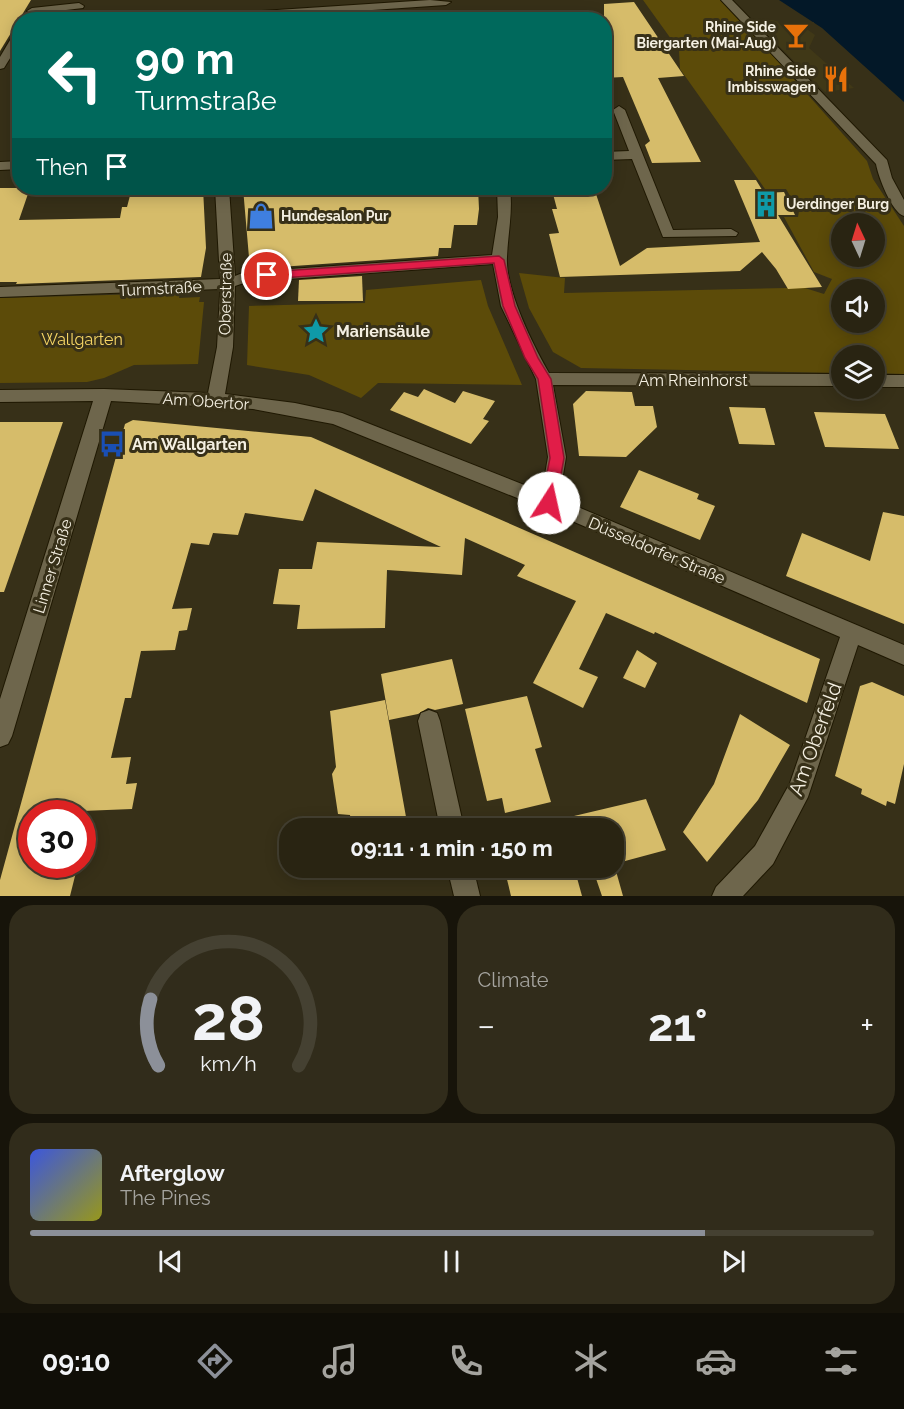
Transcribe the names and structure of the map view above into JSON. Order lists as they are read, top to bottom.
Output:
{
  "streets": {
    "street": [
      "Turmstraße",
      "Oberstraße",
      "Am Rheinhorst",
      "Am Obertor",
      "Düsseldorfer Straße",
      "Linner Straße",
      "Am Oberfeld"
    ]
  },
  "crossings": [
    ["Turmstraße", "Oberstraße"],
    ["Oberstraße", "Am Obertor"],
    ["Am Obertor", "Düsseldorfer Straße"],
    ["Am Obertor", "Linner Straße"],
    ["Düsseldorfer Straße", "Am Oberfeld"]
  ],
  "parks": ["Wallgarten"],
  "places": {
    "bar": ["Rhine Side Biergarten (Mai-Aug)"],
    "restaurant": ["Rhine Side Imbisswagen"],
    "building": ["Uerdinger Burg"],
    "shop": ["Hundesalon Pur"],
    "place": ["Mariensäule"],
    "bus stop": ["Am Wallgarten"]
  },
  "north": "top",
  "page": {
    "turn": ["90 m", "Turmstraße"],
    "then": "Then",
    "limit": "30",
    "trip": "09:11 · 1 min · 150 m",
    "tile": "Climate",
    "heat": ["−", "21°", "+"],
    "song": ["Afterglow", "The Pines"],
    "tabs": "09:10",
    "gauge": ["28", "km/h"]
  }
}
